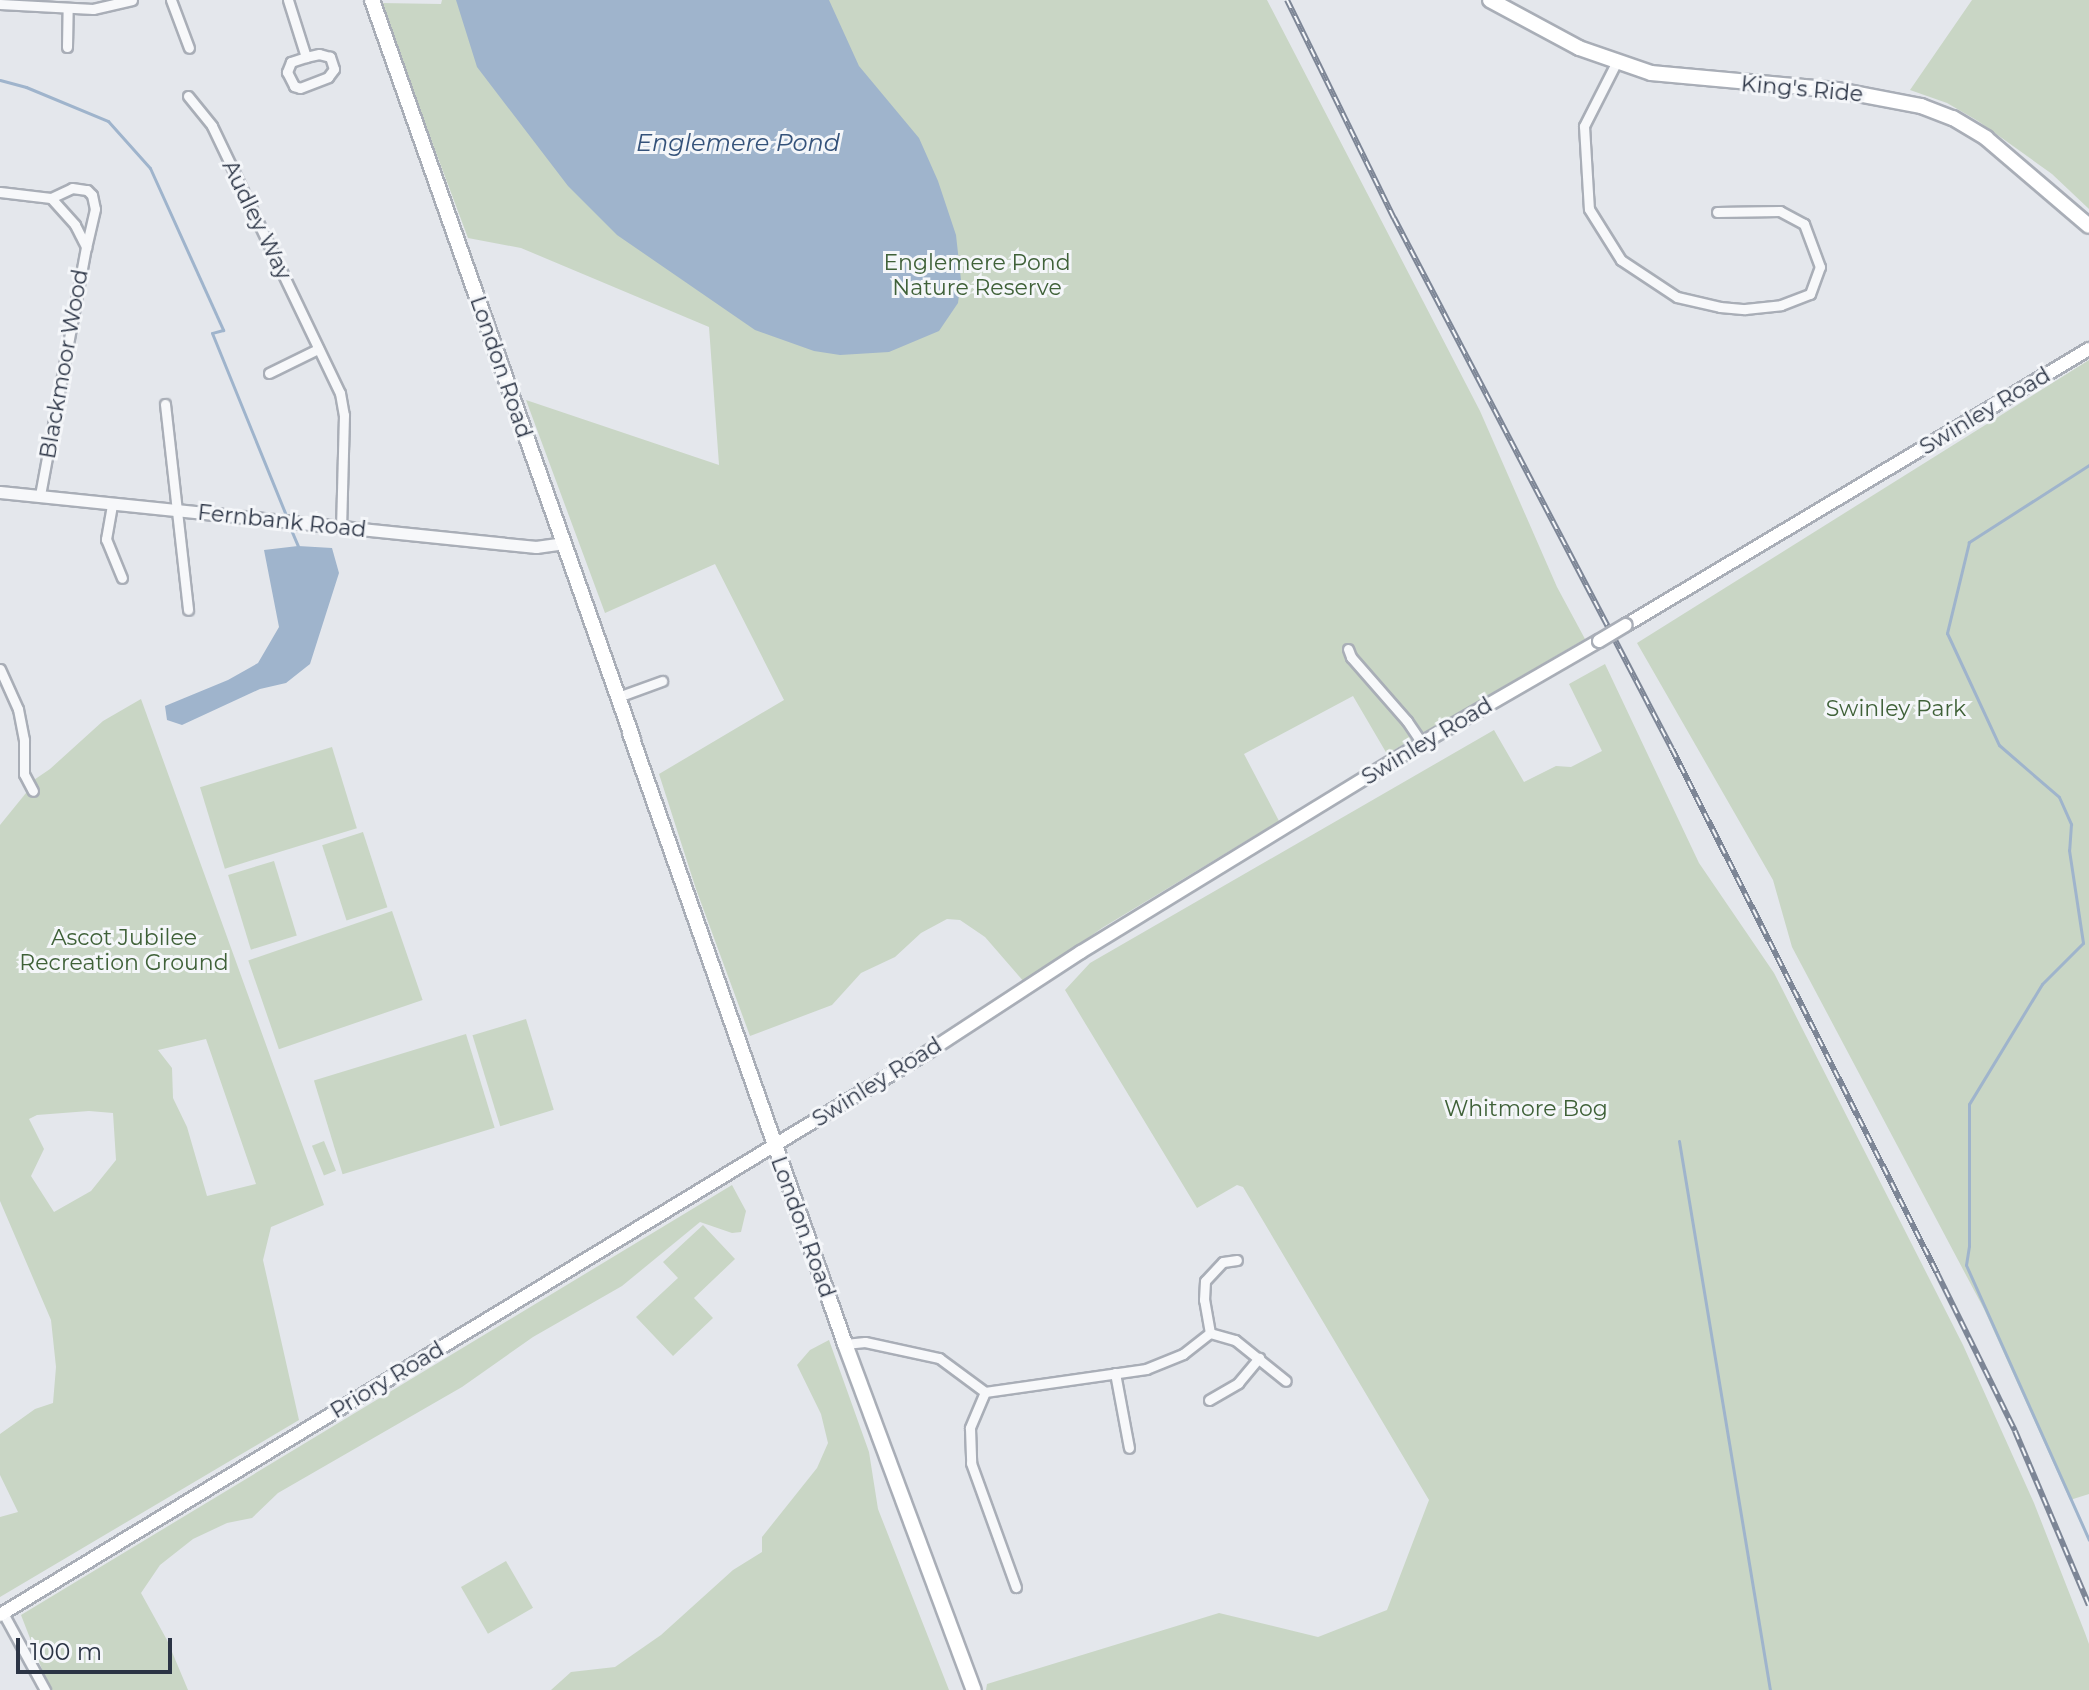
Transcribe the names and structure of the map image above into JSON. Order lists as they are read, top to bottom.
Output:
{
  "streets": {
    "main road": [
      "King's Ride",
      "London Road",
      "Swinley Road",
      "Priory Road"
    ],
    "street": ["Audley Way", "Blackmoor Wood", "Fernbank Road"]
  },
  "crossings": [
    ["Audley Way", "Fernbank Road"],
    ["Blackmoor Wood", "Fernbank Road"],
    ["London Road", "Swinley Road"],
    ["London Road", "Fernbank Road"],
    ["London Road", "Priory Road"],
    ["Swinley Road", "Priory Road"]
  ],
  "water": ["Englemere Pond"],
  "parks": [
    "Englemere Pond Nature Reserve",
    "Swinley Park",
    "Ascot Jubilee Recreation Ground",
    "Whitmore Bog"
  ],
  "scale_bar": "100 m"
}
